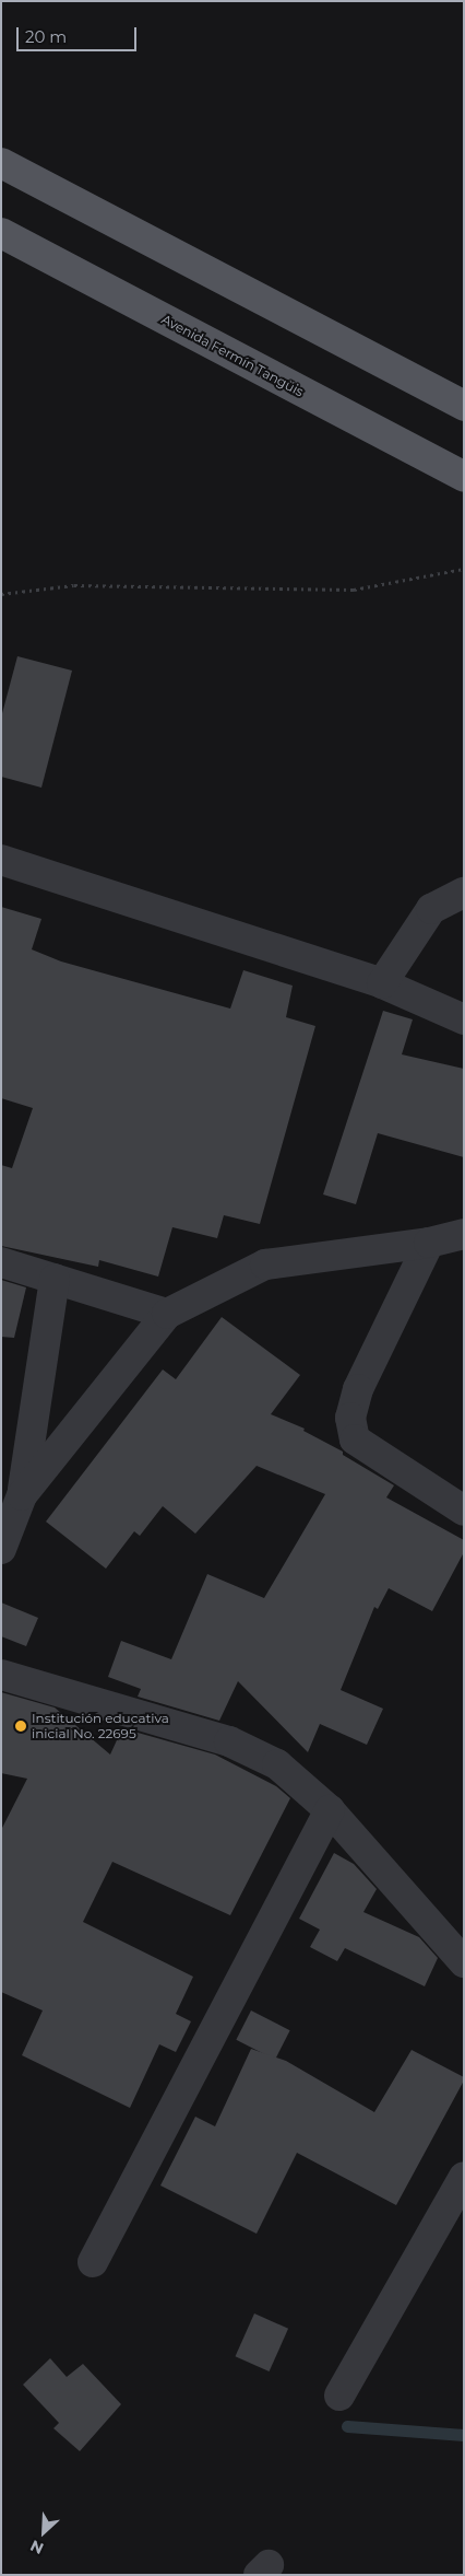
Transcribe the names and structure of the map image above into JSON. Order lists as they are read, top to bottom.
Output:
{
  "streets": {
    "main road": ["Avenida Fermín Tangüis"]
  },
  "places": ["Institución educativa inicial No. 22695"],
  "scale_bar": "20 m",
  "north": "bottom left"
}
